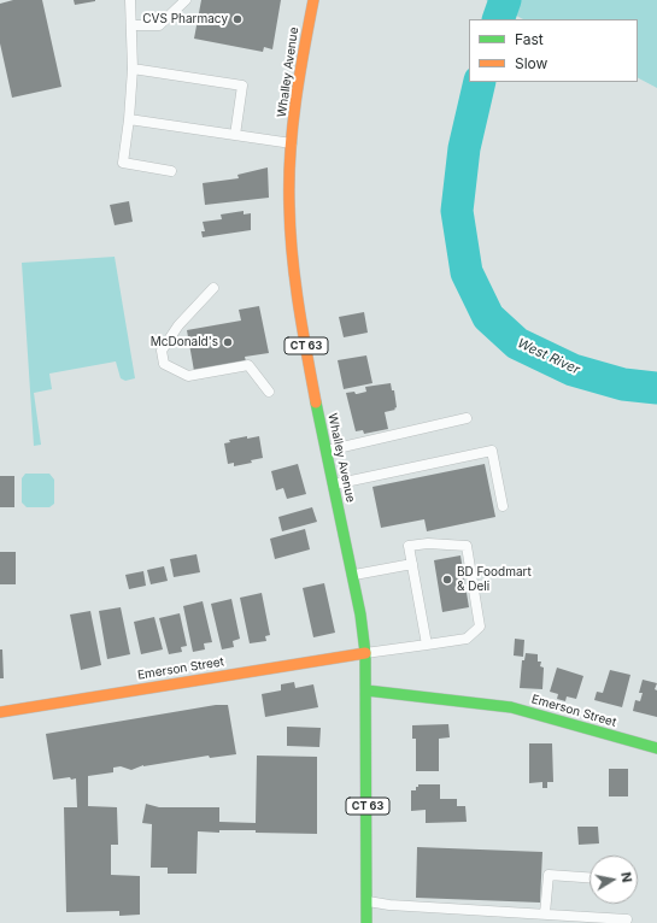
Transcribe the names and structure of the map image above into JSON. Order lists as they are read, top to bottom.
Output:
{
  "streets": {
    "main road": ["Whalley Avenue", "CT 63", "Emerson Street"]
  },
  "crossings": [
    ["Whalley Avenue", "Emerson Street"]
  ],
  "water": ["West River"],
  "places": ["CVS Pharmacy", "McDonald's", "BD Foodmart & Deli"],
  "legend": ["Fast", "Slow"],
  "north": "right"
}
